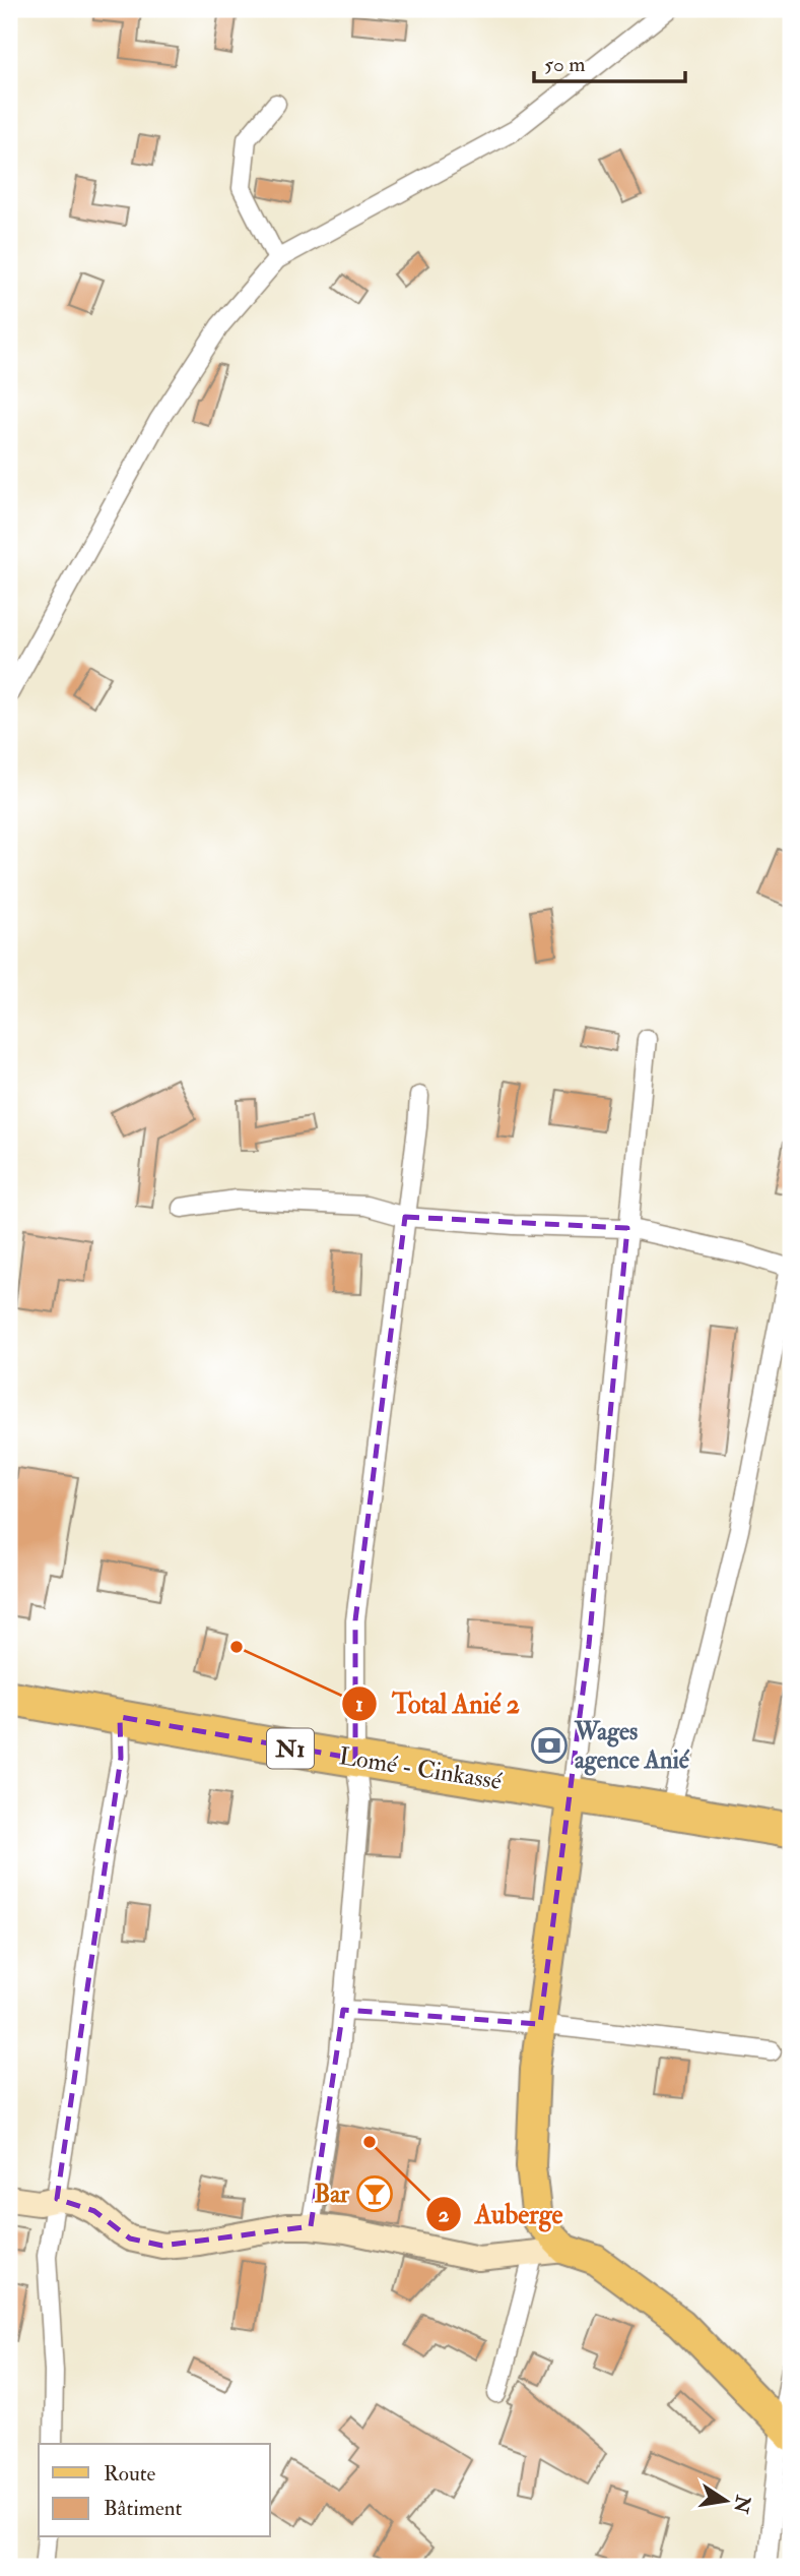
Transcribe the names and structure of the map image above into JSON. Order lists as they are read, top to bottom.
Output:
{
  "streets": {
    "highway": ["N1", "Lomé - Cinkassé"]
  },
  "places": {
    "other": ["Total Anié 2", "Auberge"],
    "bank": ["Wages agence Anié"],
    "bar": ["Bar"]
  },
  "legend": ["Route", "Bâtiment"],
  "scale_bar": "50 m",
  "north": "right"
}
